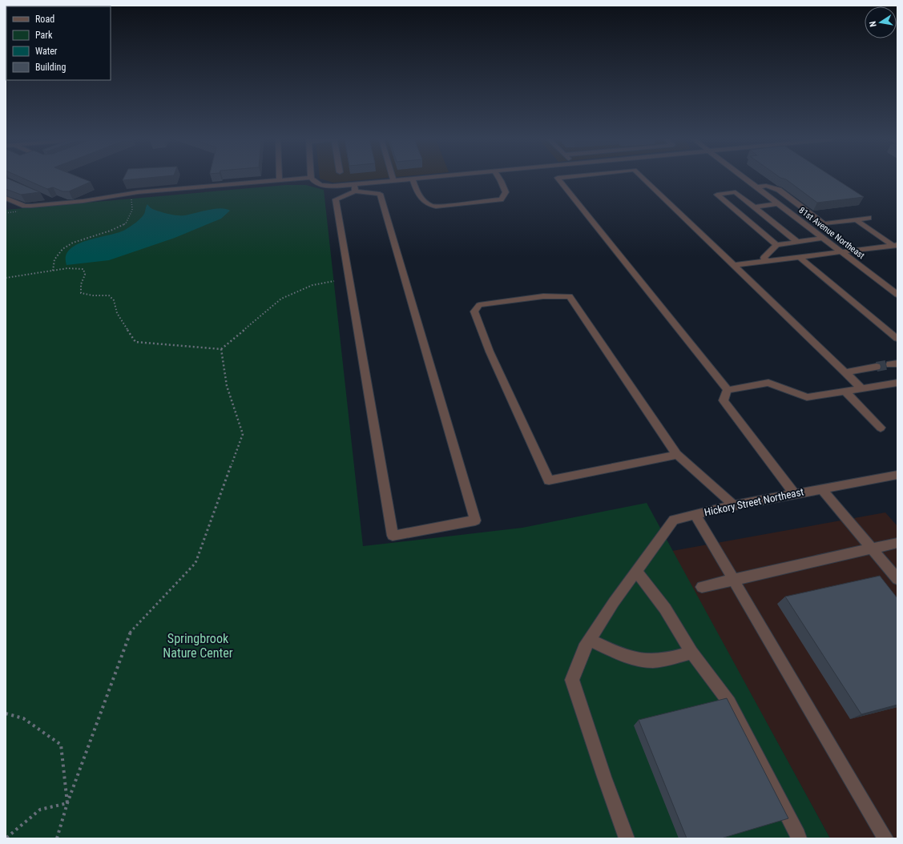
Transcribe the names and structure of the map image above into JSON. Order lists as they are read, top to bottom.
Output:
{
  "streets": {
    "street": ["81st Avenue Northeast", "Hickory Street Northeast"]
  },
  "parks": ["Springbrook Nature Center"],
  "legend": [
    "Road",
    "Park",
    "Water",
    "Building"
  ],
  "north": "left"
}
